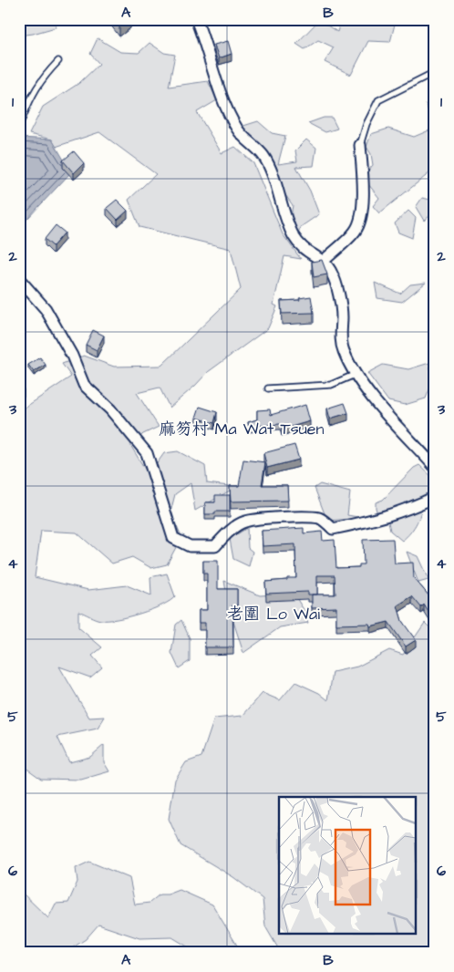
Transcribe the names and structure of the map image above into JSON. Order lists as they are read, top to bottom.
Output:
{
  "districts": ["麻笏村 Ma Wat Tsuen", "老圍 Lo Wai"],
  "grid": {
    "columns": ["A", "B"],
    "rows": [
      "1",
      "2",
      "3",
      "4",
      "5",
      "6"
    ]
  }
}
